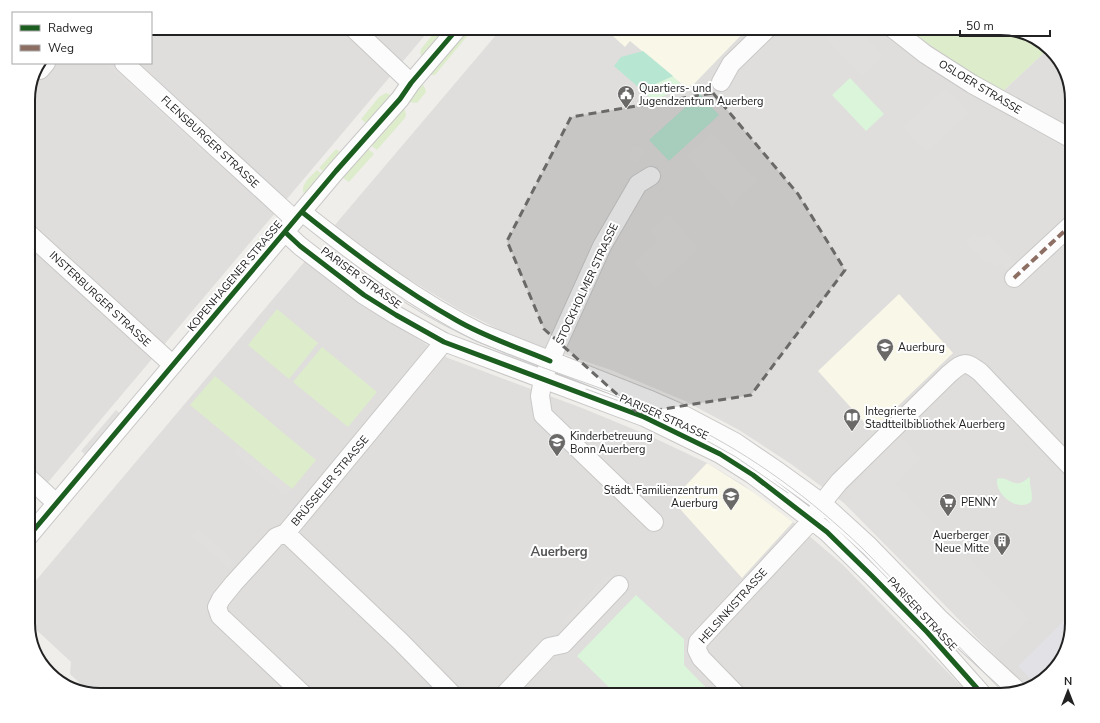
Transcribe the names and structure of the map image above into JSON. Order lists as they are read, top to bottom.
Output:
{
  "streets": {
    "street": [
      "OSLOER STRASSE",
      "FLENSBURGER STRASSE",
      "KOPENHAGENER STRASSE",
      "PARISER STRASSE",
      "STOCKHOLMER STRASSE",
      "INSTERBURGER STRASSE",
      "BRÜSSELER STRASSE",
      "HELSINKISTRASSE"
    ]
  },
  "crossings": [
    ["FLENSBURGER STRASSE", "KOPENHAGENER STRASSE"],
    ["FLENSBURGER STRASSE", "PARISER STRASSE"],
    ["KOPENHAGENER STRASSE", "PARISER STRASSE"],
    ["KOPENHAGENER STRASSE", "INSTERBURGER STRASSE"],
    ["PARISER STRASSE", "STOCKHOLMER STRASSE"],
    ["PARISER STRASSE", "BRÜSSELER STRASSE"],
    ["PARISER STRASSE", "HELSINKISTRASSE"]
  ],
  "districts": ["Auerberg"],
  "places": {
    "public building": ["Quartiers- und Jugendzentrum Auerberg"],
    "school or university": ["Auerburg", "Kinderbetreuung Bonn Auerberg", "Städt. Familienzentrum Auerburg"],
    "library": ["Integrierte Stadtteilbibliothek Auerberg"],
    "supermarket": ["PENNY"],
    "building": ["Auerberger Neue Mitte"]
  },
  "legend": ["Radweg", "Weg"],
  "scale_bar": "50 m",
  "north": "top"
}
